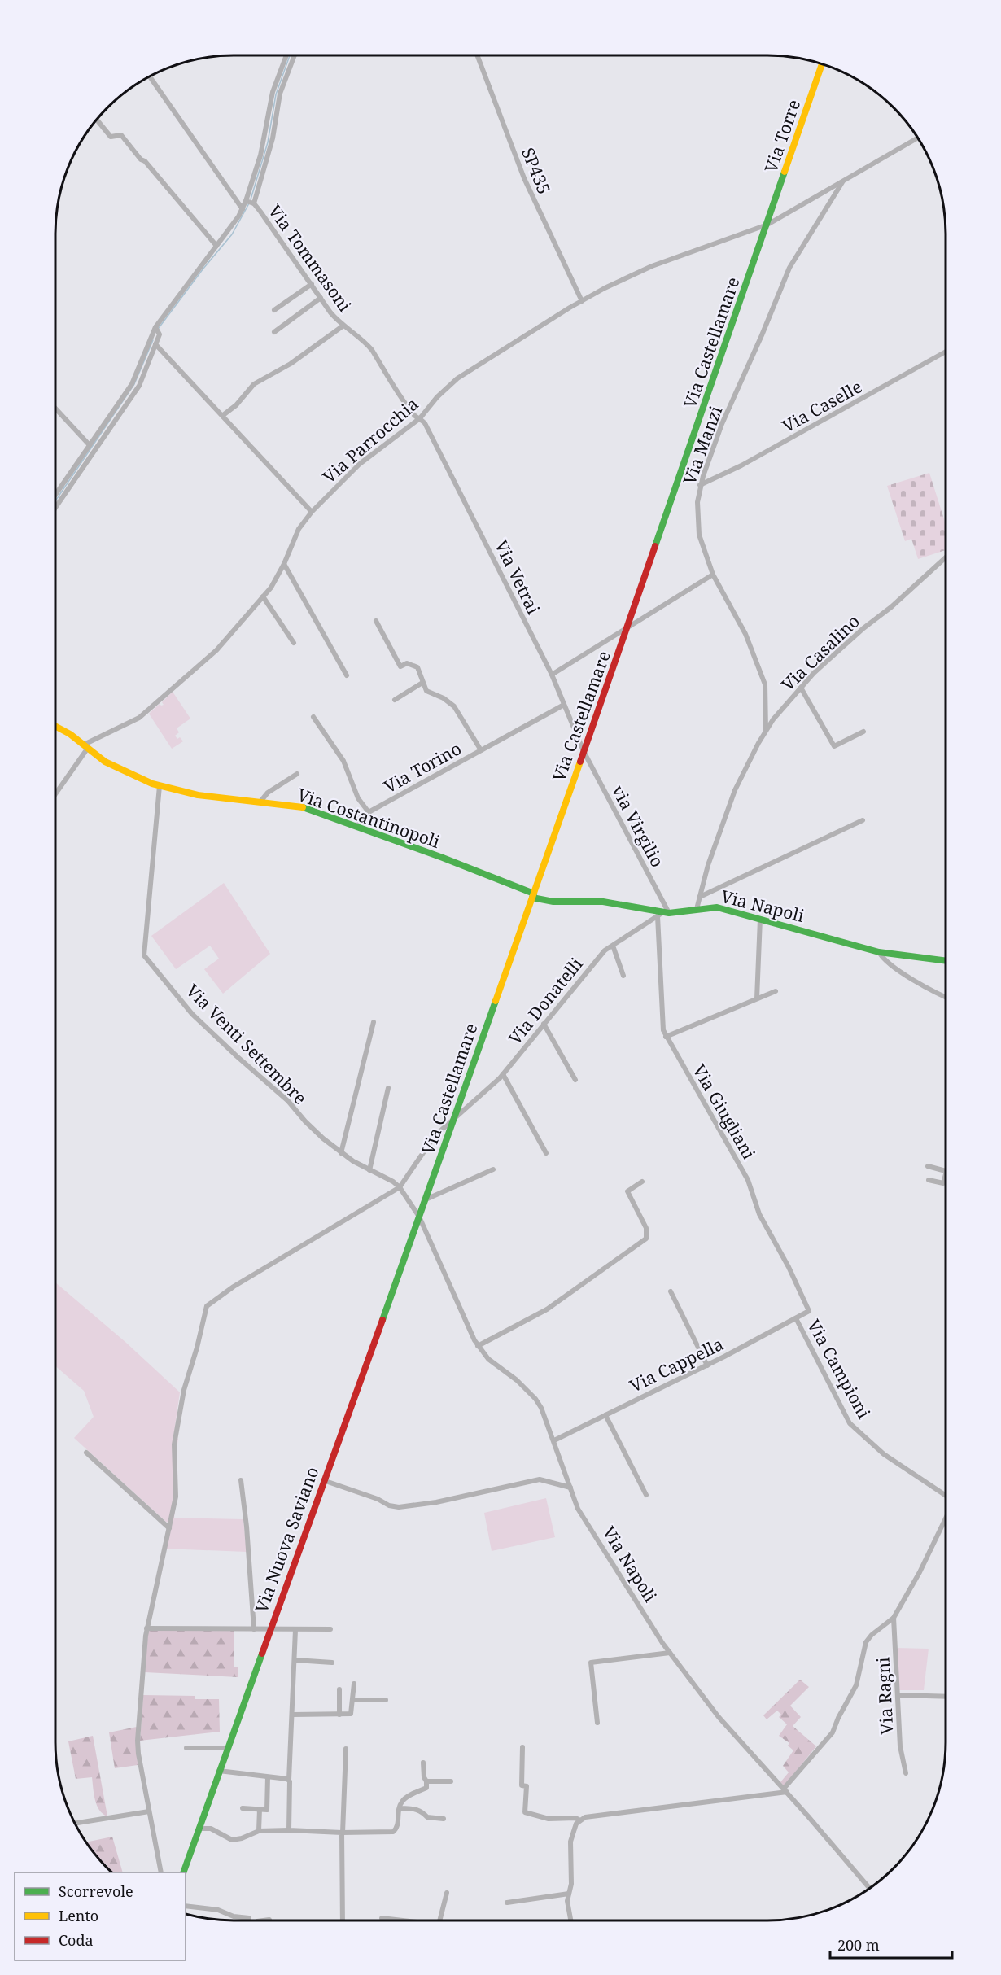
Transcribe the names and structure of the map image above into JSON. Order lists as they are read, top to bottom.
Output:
{
  "streets": {
    "main road": [
      "Via Torre",
      "Via Castellamare",
      "Via Costantinopoli",
      "Via Napoli",
      "Via Nuova Saviano"
    ],
    "street": [
      "SP435",
      "Via Tommasoni",
      "Via Caselle",
      "Via Parrocchia",
      "Via Manzi",
      "Via Vetrai",
      "Via Casalino",
      "Via Torino",
      "via Virgilio",
      "Via Donatelli",
      "Via Venti Settembre",
      "Via Giugliani",
      "Via Cappella",
      "Via Campioni",
      "Via Ragni"
    ]
  },
  "crossings": [
    ["Via Torre", "Via Castellamare"],
    ["Via Torre", "Via Parrocchia"],
    ["SP435", "Via Parrocchia"],
    ["Via Tommasoni", "Via Parrocchia"],
    ["Via Tommasoni", "Via Vetrai"],
    ["Via Castellamare", "Via Parrocchia"],
    ["Via Castellamare", "Via Vetrai"],
    ["Via Castellamare", "Via Costantinopoli"],
    ["Via Castellamare", "via Virgilio"],
    ["Via Castellamare", "Via Napoli"],
    ["Via Castellamare", "Via Donatelli"],
    ["Via Castellamare", "Via Venti Settembre"],
    ["Via Castellamare", "Via Nuova Saviano"],
    ["Via Caselle", "Via Manzi"],
    ["Via Parrocchia", "Via Manzi"],
    ["Via Parrocchia", "Via Vetrai"],
    ["Via Parrocchia", "Via Costantinopoli"],
    ["Via Manzi", "Via Casalino"],
    ["Via Vetrai", "Via Torino"],
    ["Via Vetrai", "via Virgilio"],
    ["Via Casalino", "Via Napoli"],
    ["Via Torino", "Via Costantinopoli"],
    ["Via Costantinopoli", "Via Napoli"],
    ["Via Costantinopoli", "Via Venti Settembre"],
    ["via Virgilio", "Via Napoli"],
    ["via Virgilio", "Via Donatelli"],
    ["via Virgilio", "Via Giugliani"],
    ["Via Napoli", "Via Donatelli"],
    ["Via Napoli", "Via Venti Settembre"],
    ["Via Napoli", "Via Giugliani"],
    ["Via Napoli", "Via Cappella"],
    ["Via Napoli", "Via Nuova Saviano"],
    ["Via Napoli", "Via Ragni"],
    ["Via Donatelli", "Via Venti Settembre"],
    ["Via Donatelli", "Via Giugliani"],
    ["Via Venti Settembre", "Via Nuova Saviano"],
    ["Via Giugliani", "Via Cappella"],
    ["Via Cappella", "Via Campioni"]
  ],
  "legend": ["Scorrevole", "Lento", "Coda"],
  "scale_bar": "200 m"
}
